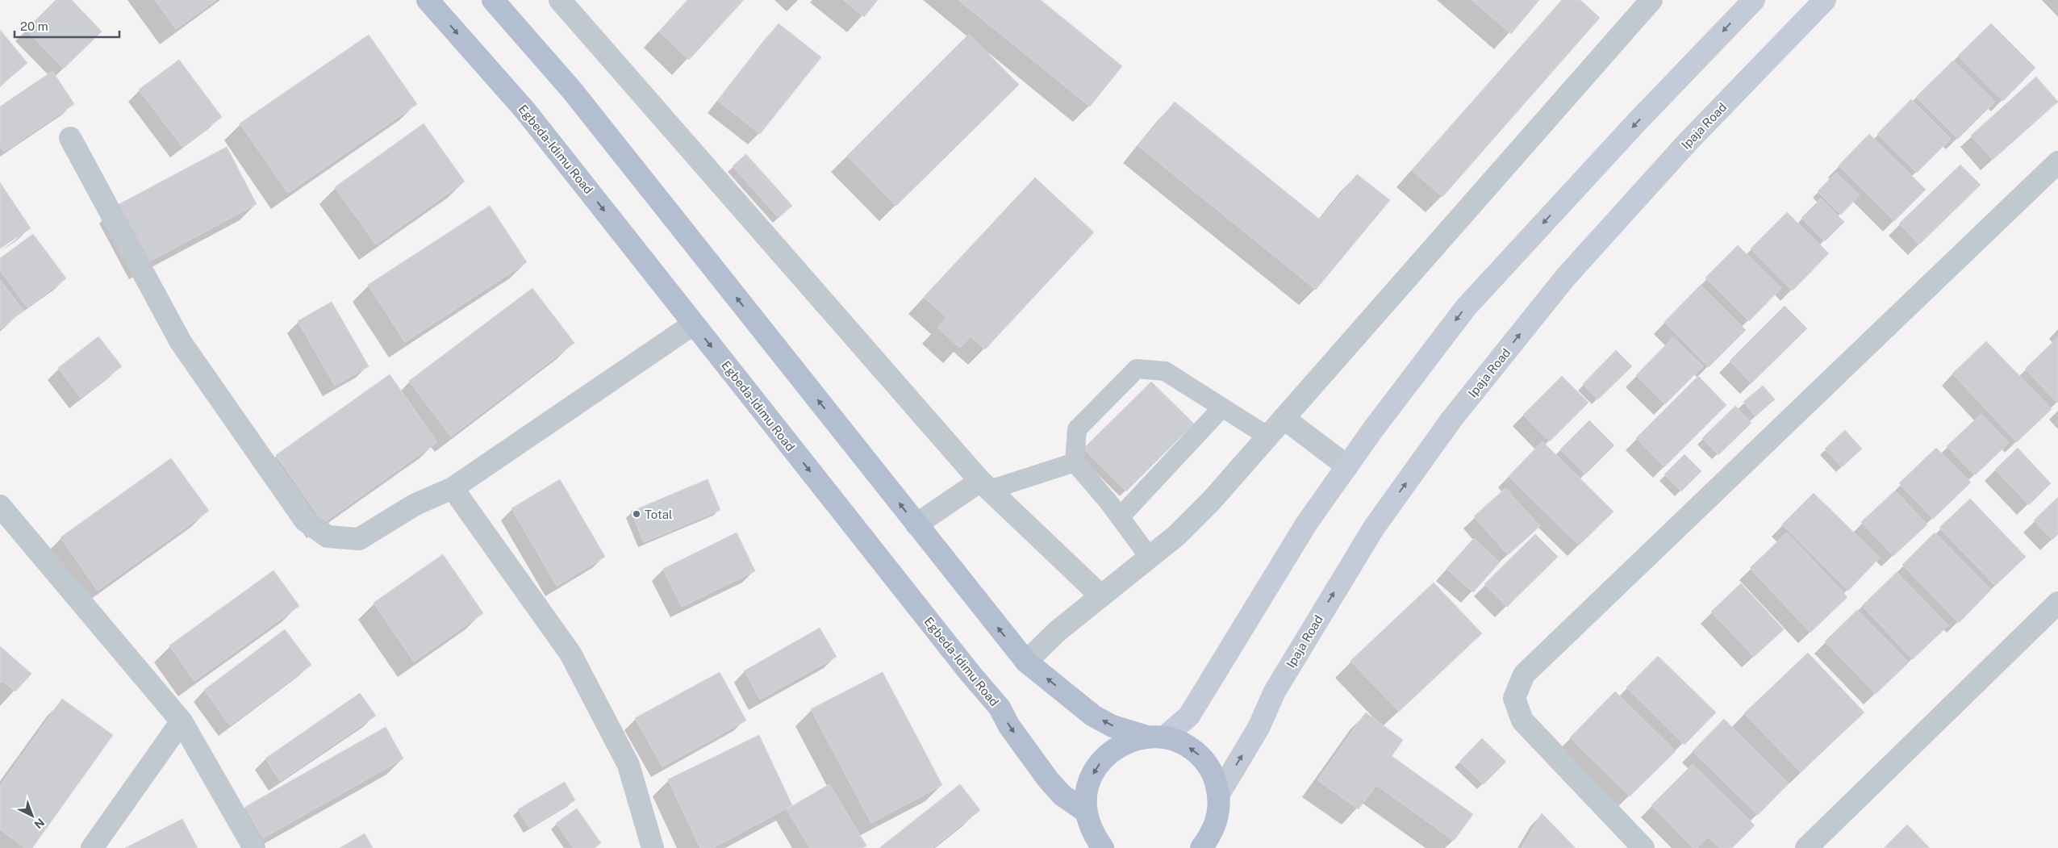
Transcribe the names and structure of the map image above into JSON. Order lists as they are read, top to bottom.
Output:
{
  "streets": {
    "main road": ["Ipaja Road", "Egbeda-Idimu Road"]
  },
  "places": ["Total"],
  "scale_bar": "20 m",
  "north": "bottom right"
}
